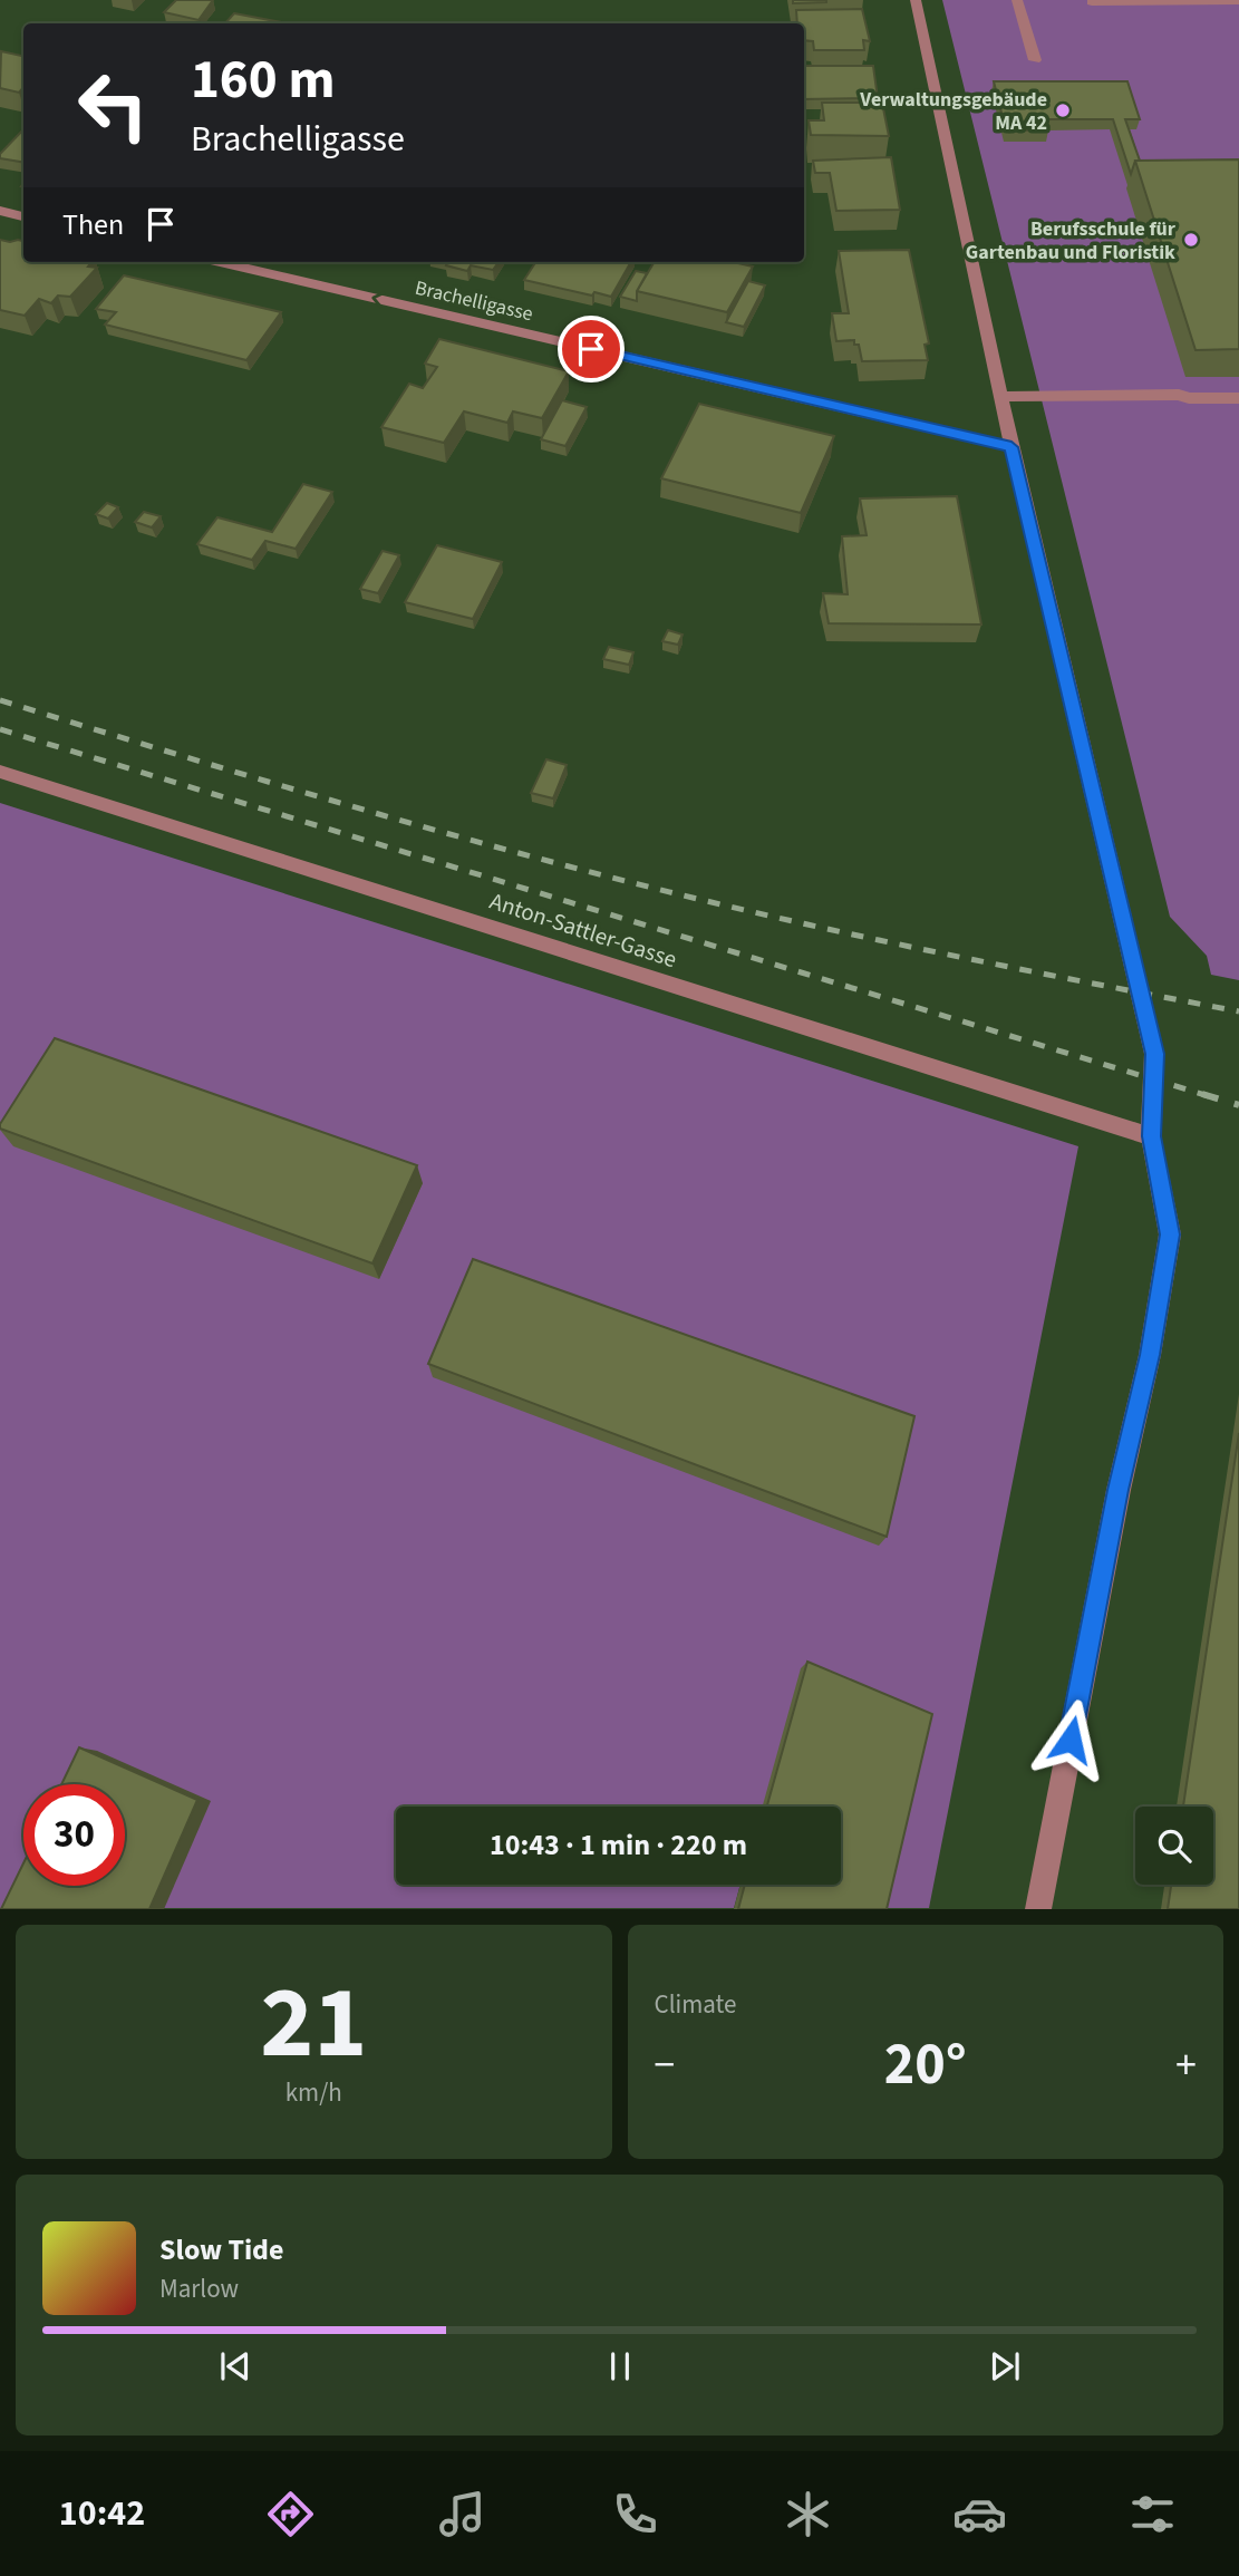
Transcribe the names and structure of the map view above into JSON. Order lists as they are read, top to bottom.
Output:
{
  "streets": {
    "street": ["Brachelligasse", "Anton-Sattler-Gasse"]
  },
  "one_way": ["Brachelligasse"],
  "places": ["Verwaltungsgebäude MA 42", "Berufsschule für Gartenbau und Floristik"],
  "page": {
    "turn": ["160 m", "Brachelligasse"],
    "then": "Then",
    "limit": "30",
    "trip": "10:43 · 1 min · 220 m",
    "tile": [
      ["21", "km/h"],
      "Climate"
    ],
    "heat": ["−", "20°", "+"],
    "song": ["Slow Tide", "Marlow"],
    "tabs": "10:42"
  }
}
